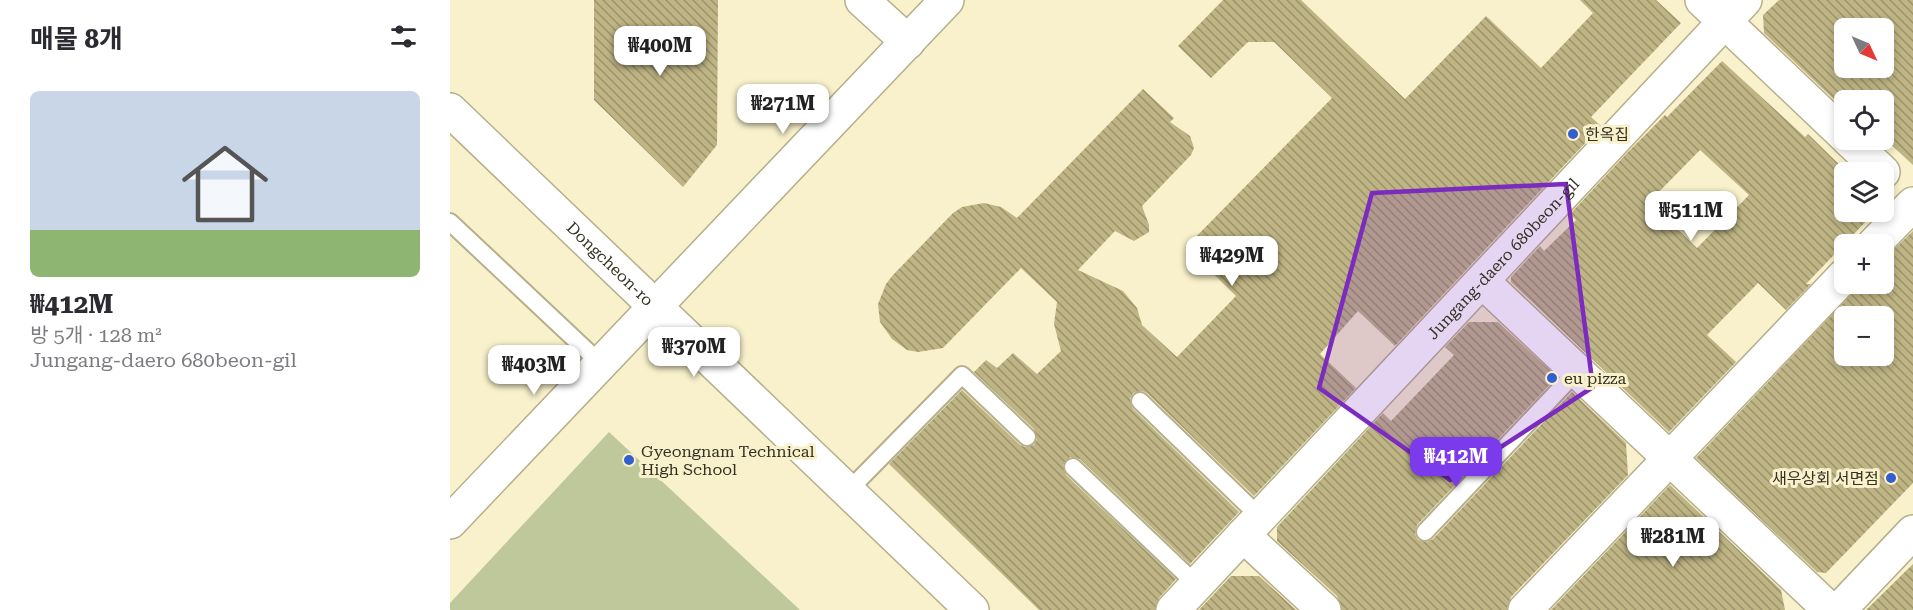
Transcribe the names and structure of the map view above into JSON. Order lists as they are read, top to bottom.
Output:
{
  "streets": {
    "street": ["Jungang-daero 680beon-gil", "Dongcheon-ro"]
  },
  "places": [
    "한옥집",
    "eu pizza",
    "Gyeongnam Technical High School",
    "새우상회 서면점"
  ],
  "north": "bottom right",
  "page": {
    "heading": "매물 8개",
    "map_buttons": ["+", "−"],
    "price": [
      "₩400M",
      "₩271M",
      "₩511M",
      "₩429M",
      "₩370M",
      "₩403M",
      "₩412M",
      "₩281M"
    ],
    "list": [
      {
        "name": "₩412M",
        "note": "방 5개 · 128 m² · Jungang-daero 680beon-gil"
      }
    ]
  }
}
